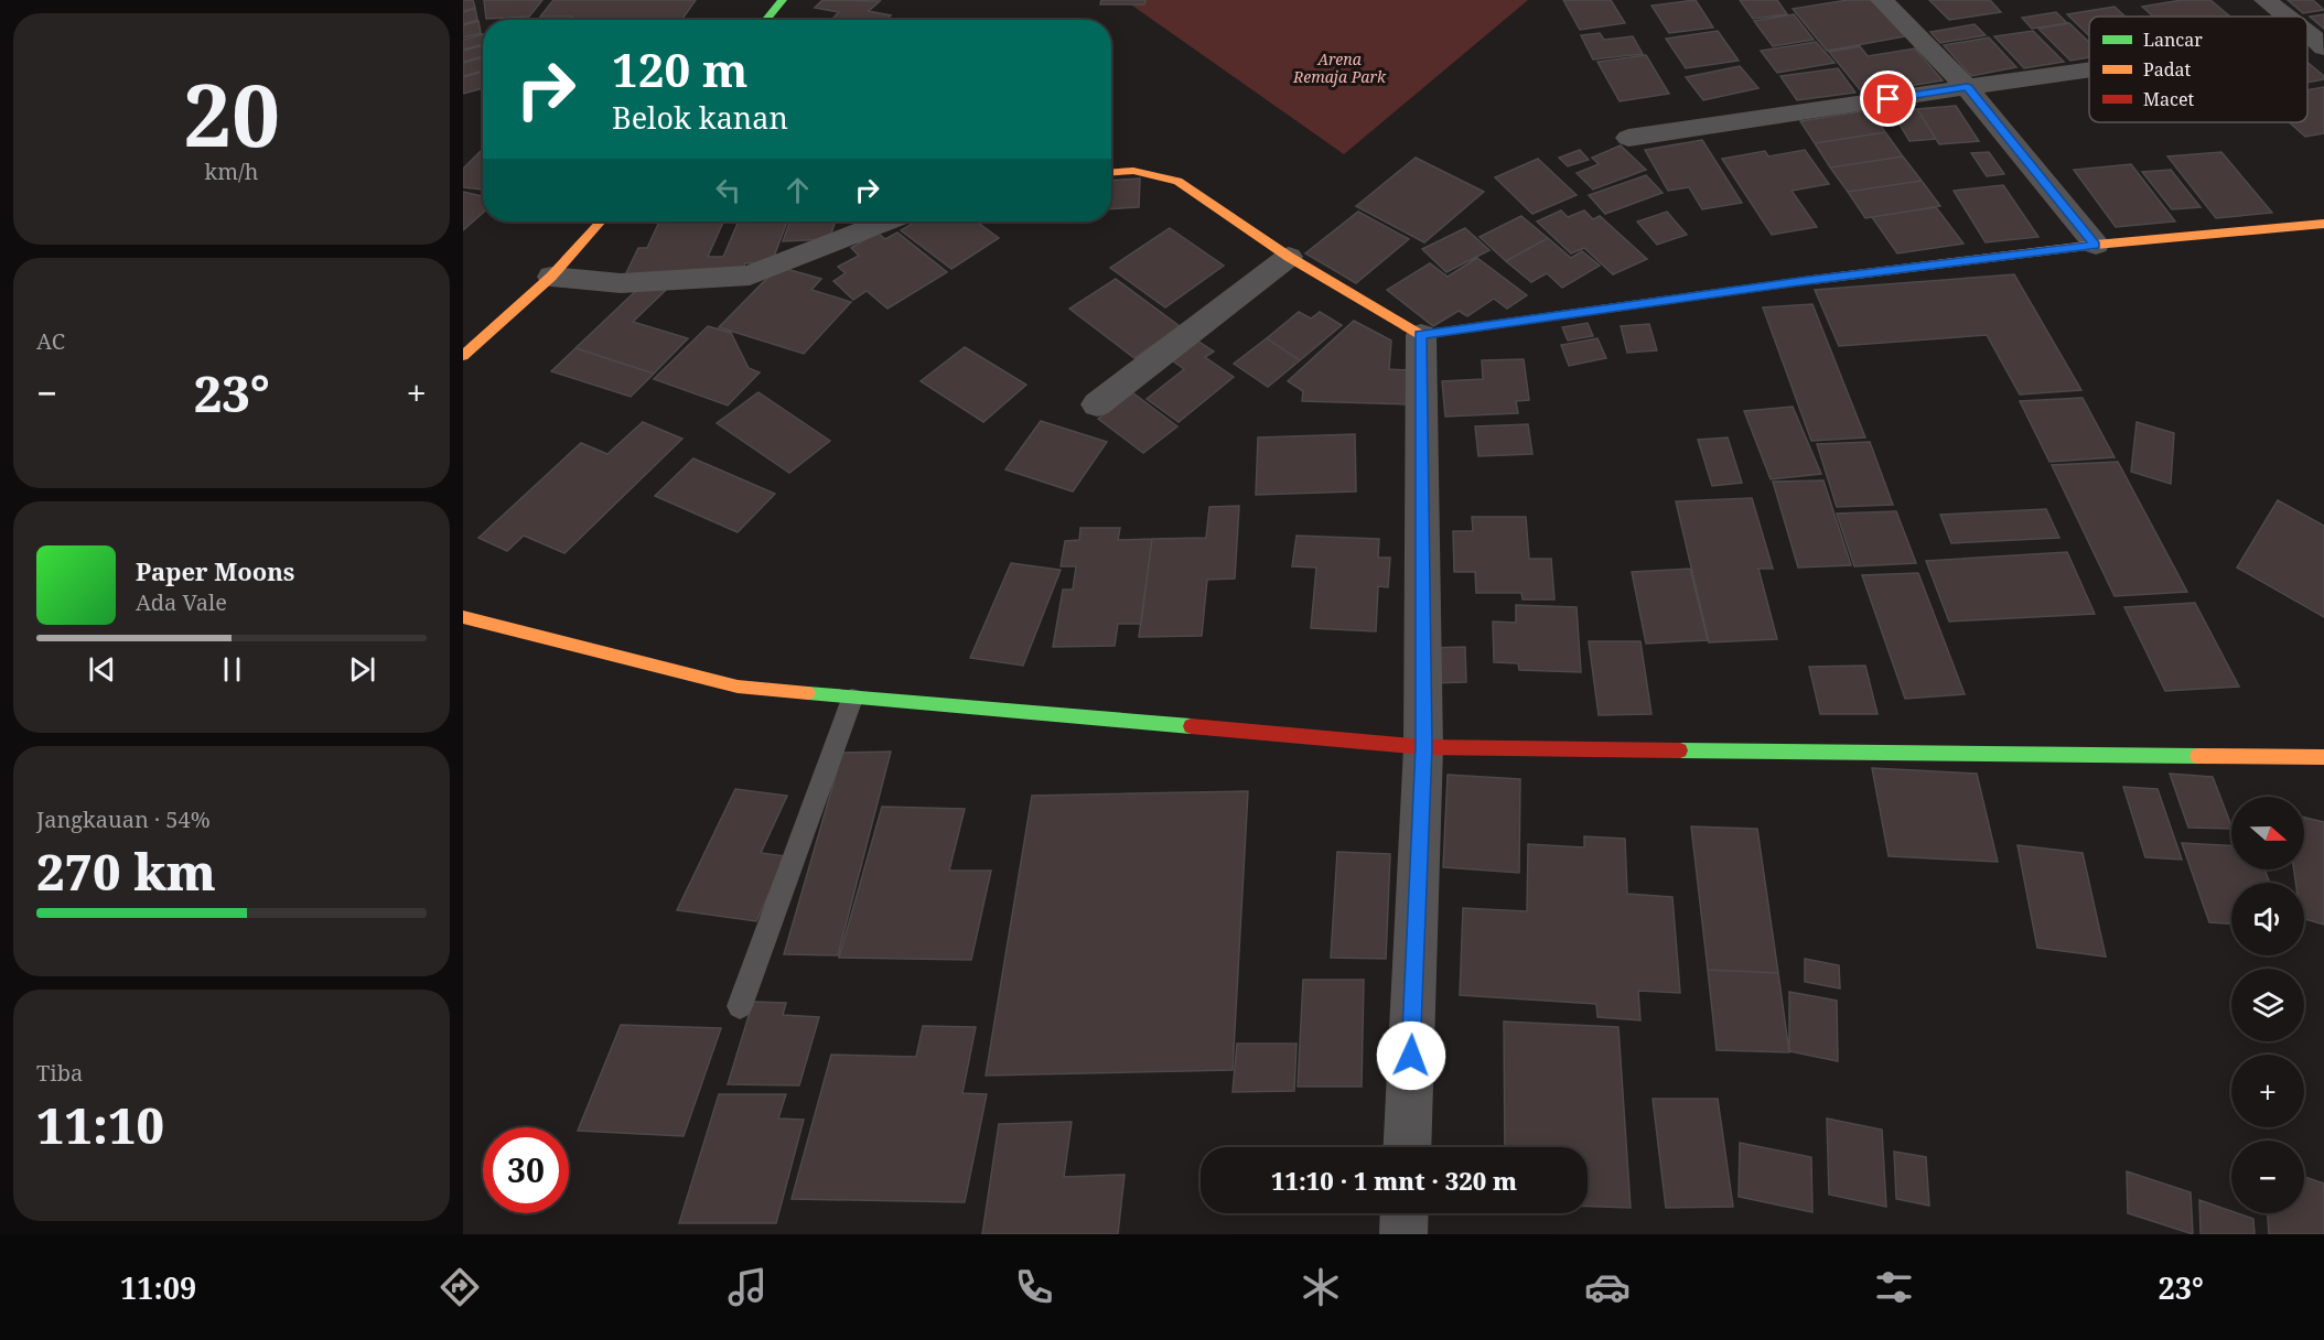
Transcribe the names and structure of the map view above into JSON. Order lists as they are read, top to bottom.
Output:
{
  "parks": ["Arena Remaja Park"],
  "legend": ["Lancar", "Padat", "Macet"],
  "north": "right",
  "page": {
    "tile": [
      ["20", "km/h"],
      "AC",
      ["Jangkauan · 54%", "270 km"],
      ["Tiba", "11:10"]
    ],
    "turn": ["120 m", "Belok kanan"],
    "heat": ["−", "23°", "+"],
    "song": ["Paper Moons", "Ada Vale"],
    "map_buttons": ["+", "−"],
    "limit": "30",
    "trip": "11:10 · 1 mnt · 320 m",
    "tabs": ["11:09", "23°"]
  }
}
